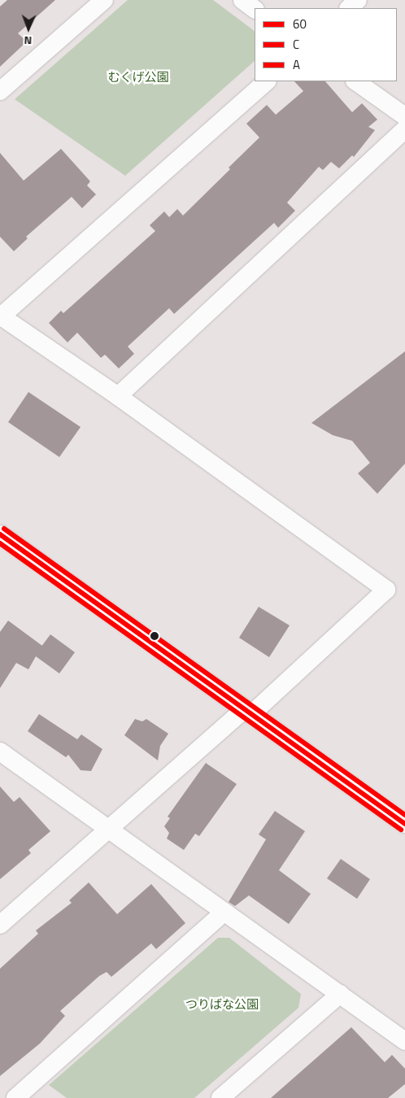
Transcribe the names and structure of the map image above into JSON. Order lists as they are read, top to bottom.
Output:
{
  "parks": ["むくげ公園", "つりばな公園"],
  "lines": ["transit line A", "transit line 60", "transit line C"],
  "legend": ["60", "C", "A"],
  "north": "bottom"
}
